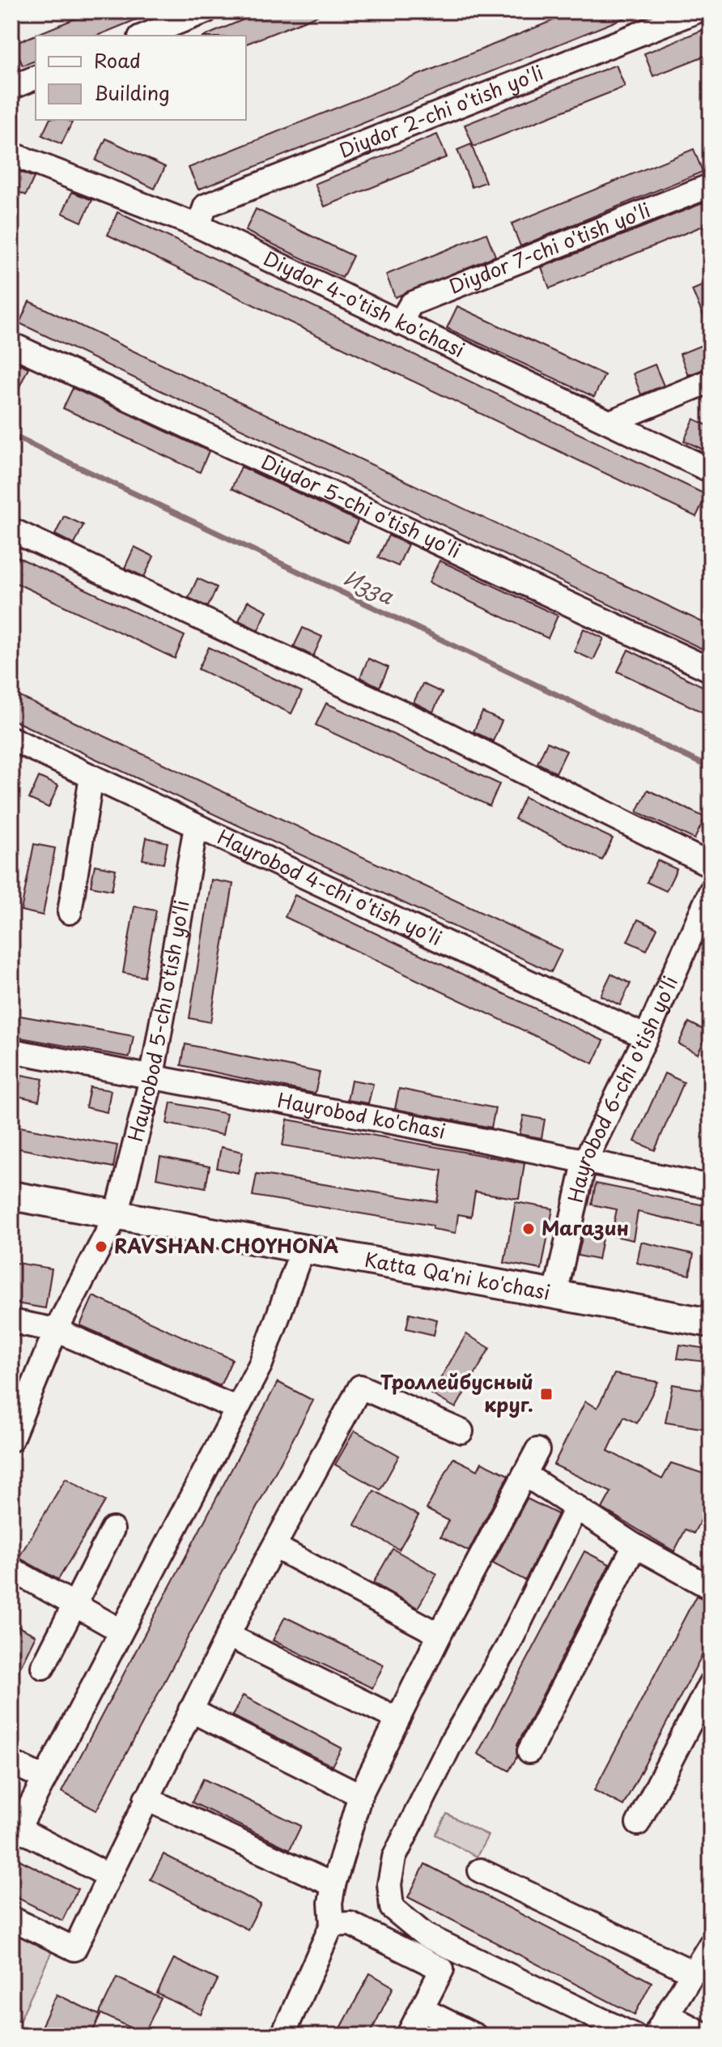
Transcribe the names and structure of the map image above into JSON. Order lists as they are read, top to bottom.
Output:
{
  "streets": {
    "main road": ["Katta Qa'ni ko'chasi"],
    "street": [
      "Diydor 2-chi o'tish yo'li",
      "Diydor 7-chi o'tish yo'li",
      "Diydor 4-o'tish ko'chasi",
      "Diydor 5-chi o'tish yo'li",
      "Hayrobod 4-chi o'tish yo'li",
      "Hayrobod 5-chi o'tish yo'li",
      "Hayrobod 6-chi o'tish yo'li",
      "Hayrobod ko'chasi"
    ]
  },
  "crossings": [
    ["Diydor 2-chi o'tish yo'li", "Diydor 4-o'tish ko'chasi"],
    ["Diydor 7-chi o'tish yo'li", "Diydor 4-o'tish ko'chasi"],
    ["Hayrobod 4-chi o'tish yo'li", "Hayrobod 5-chi o'tish yo'li"],
    ["Hayrobod 4-chi o'tish yo'li", "Hayrobod 6-chi o'tish yo'li"],
    ["Hayrobod 5-chi o'tish yo'li", "Hayrobod ko'chasi"],
    ["Hayrobod 5-chi o'tish yo'li", "Katta Qa'ni ko'chasi"],
    ["Hayrobod 6-chi o'tish yo'li", "Hayrobod ko'chasi"],
    ["Hayrobod 6-chi o'tish yo'li", "Katta Qa'ni ko'chasi"]
  ],
  "water": ["Изза"],
  "places": {
    "other": ["Магазин", "RAVSHAN CHOYHONA"],
    "transit": ["Троллейбусный круг."]
  },
  "legend": ["Road", "Building"]
}
